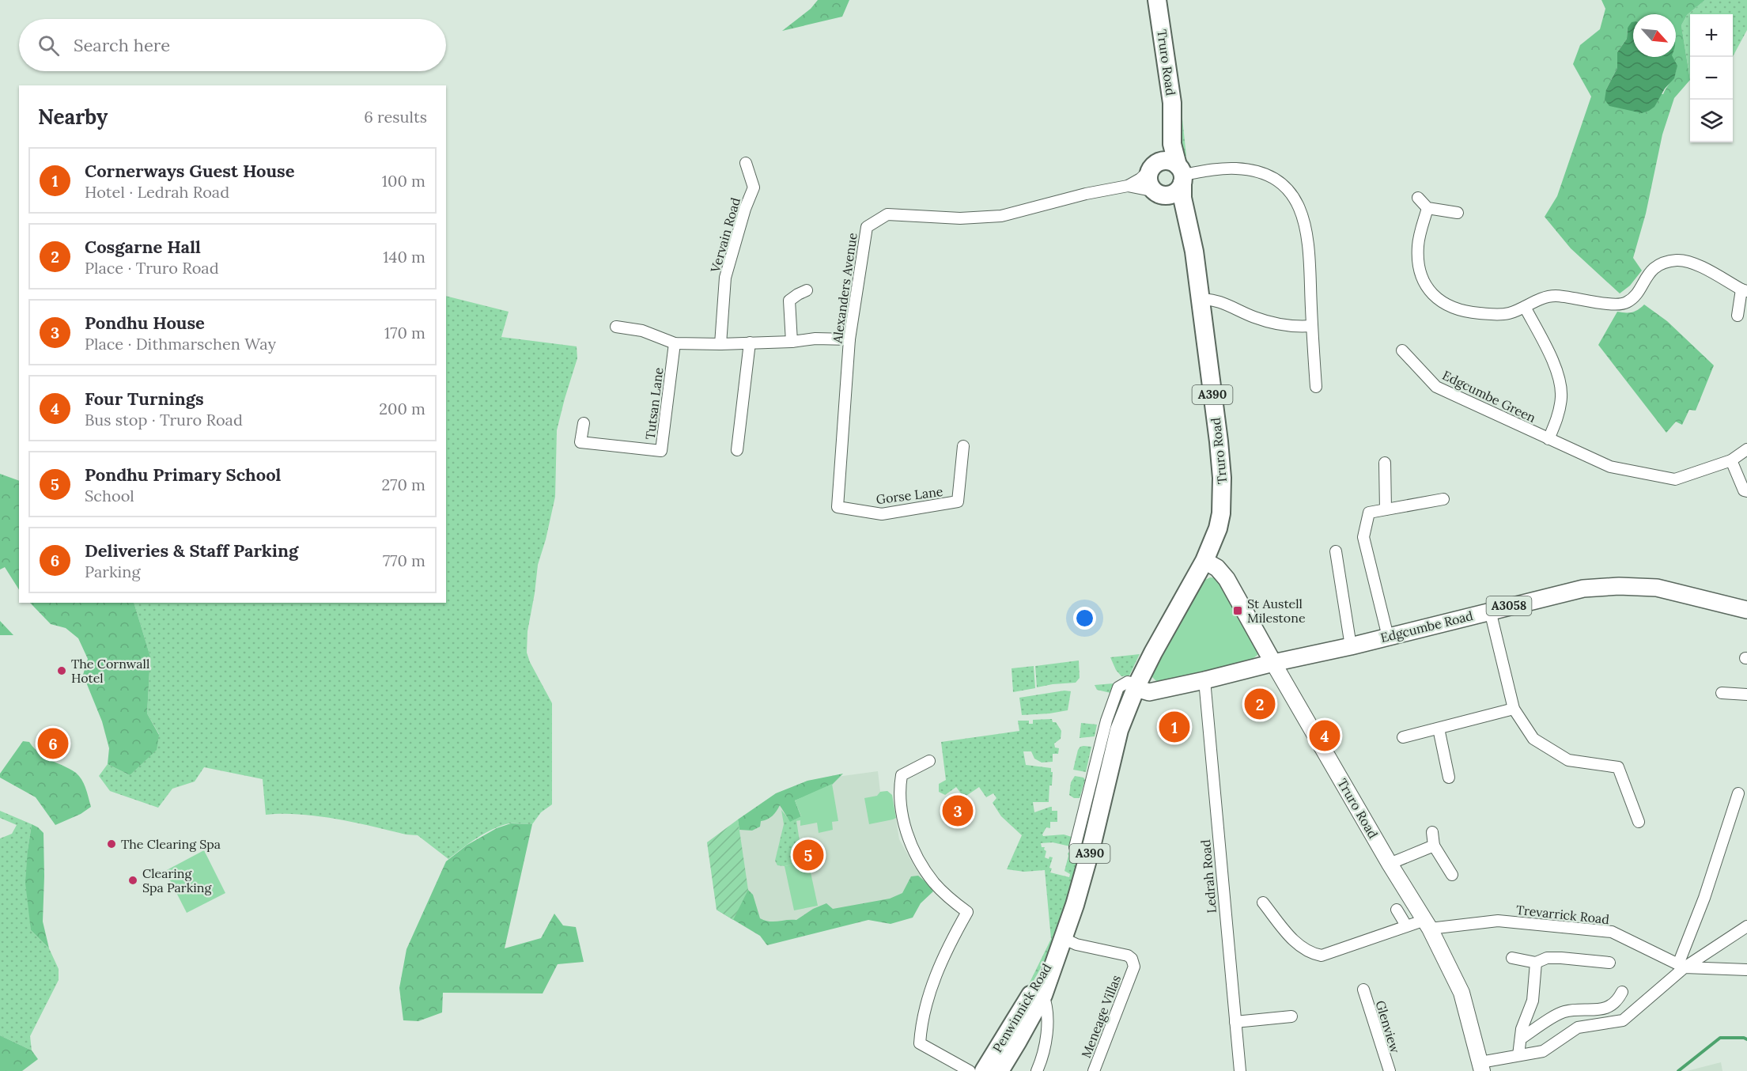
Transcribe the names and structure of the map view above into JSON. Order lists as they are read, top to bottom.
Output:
{
  "streets": {
    "highway": ["Truro Road", "A390", "Penwinnick Road"],
    "main road": ["A3058", "Edgcumbe Road"],
    "street": [
      "Vervain Road",
      "Alexanders Avenue",
      "Edgcumbe Green",
      "Tutsan Lane",
      "Gorse Lane",
      "Ledrah Road",
      "Trevarrick Road",
      "Meneage Villas",
      "Glenview"
    ]
  },
  "crossings": [
    ["Truro Road", "Alexanders Avenue"],
    ["Truro Road", "Edgcumbe Road"],
    ["Truro Road", "Trevarrick Road"],
    ["Truro Road", "Penwinnick Road"],
    ["Alexanders Avenue", "Gorse Lane"],
    ["Edgcumbe Road", "Ledrah Road"],
    ["Edgcumbe Road", "Penwinnick Road"],
    ["Penwinnick Road", "Meneage Villas"]
  ],
  "places": {
    "transit": ["St Austell Milestone"],
    "other": ["The Cornwall Hotel", "The Clearing Spa", "Clearing Spa Parking"]
  },
  "north": "bottom right",
  "page": {
    "map_buttons": ["+", "−"],
    "search": "Search here",
    "heading": ["Nearby", "6 results"],
    "list": [
      {
        "mark": "1",
        "name": "Cornerways Guest House",
        "note": "Hotel · Ledrah Road",
        "value": "100 m"
      },
      {
        "mark": "2",
        "name": "Cosgarne Hall",
        "note": "Place · Truro Road",
        "value": "140 m"
      },
      {
        "mark": "3",
        "name": "Pondhu House",
        "note": "Place · Dithmarschen Way",
        "value": "170 m"
      },
      {
        "mark": "4",
        "name": "Four Turnings",
        "note": "Bus stop · Truro Road",
        "value": "200 m"
      },
      {
        "mark": "5",
        "name": "Pondhu Primary School",
        "note": "School",
        "value": "270 m"
      },
      {
        "mark": "6",
        "name": "Deliveries & Staff Parking",
        "note": "Parking",
        "value": "770 m"
      }
    ],
    "pins": [
      "2",
      "1",
      "4",
      "6",
      "3",
      "5"
    ]
  }
}
